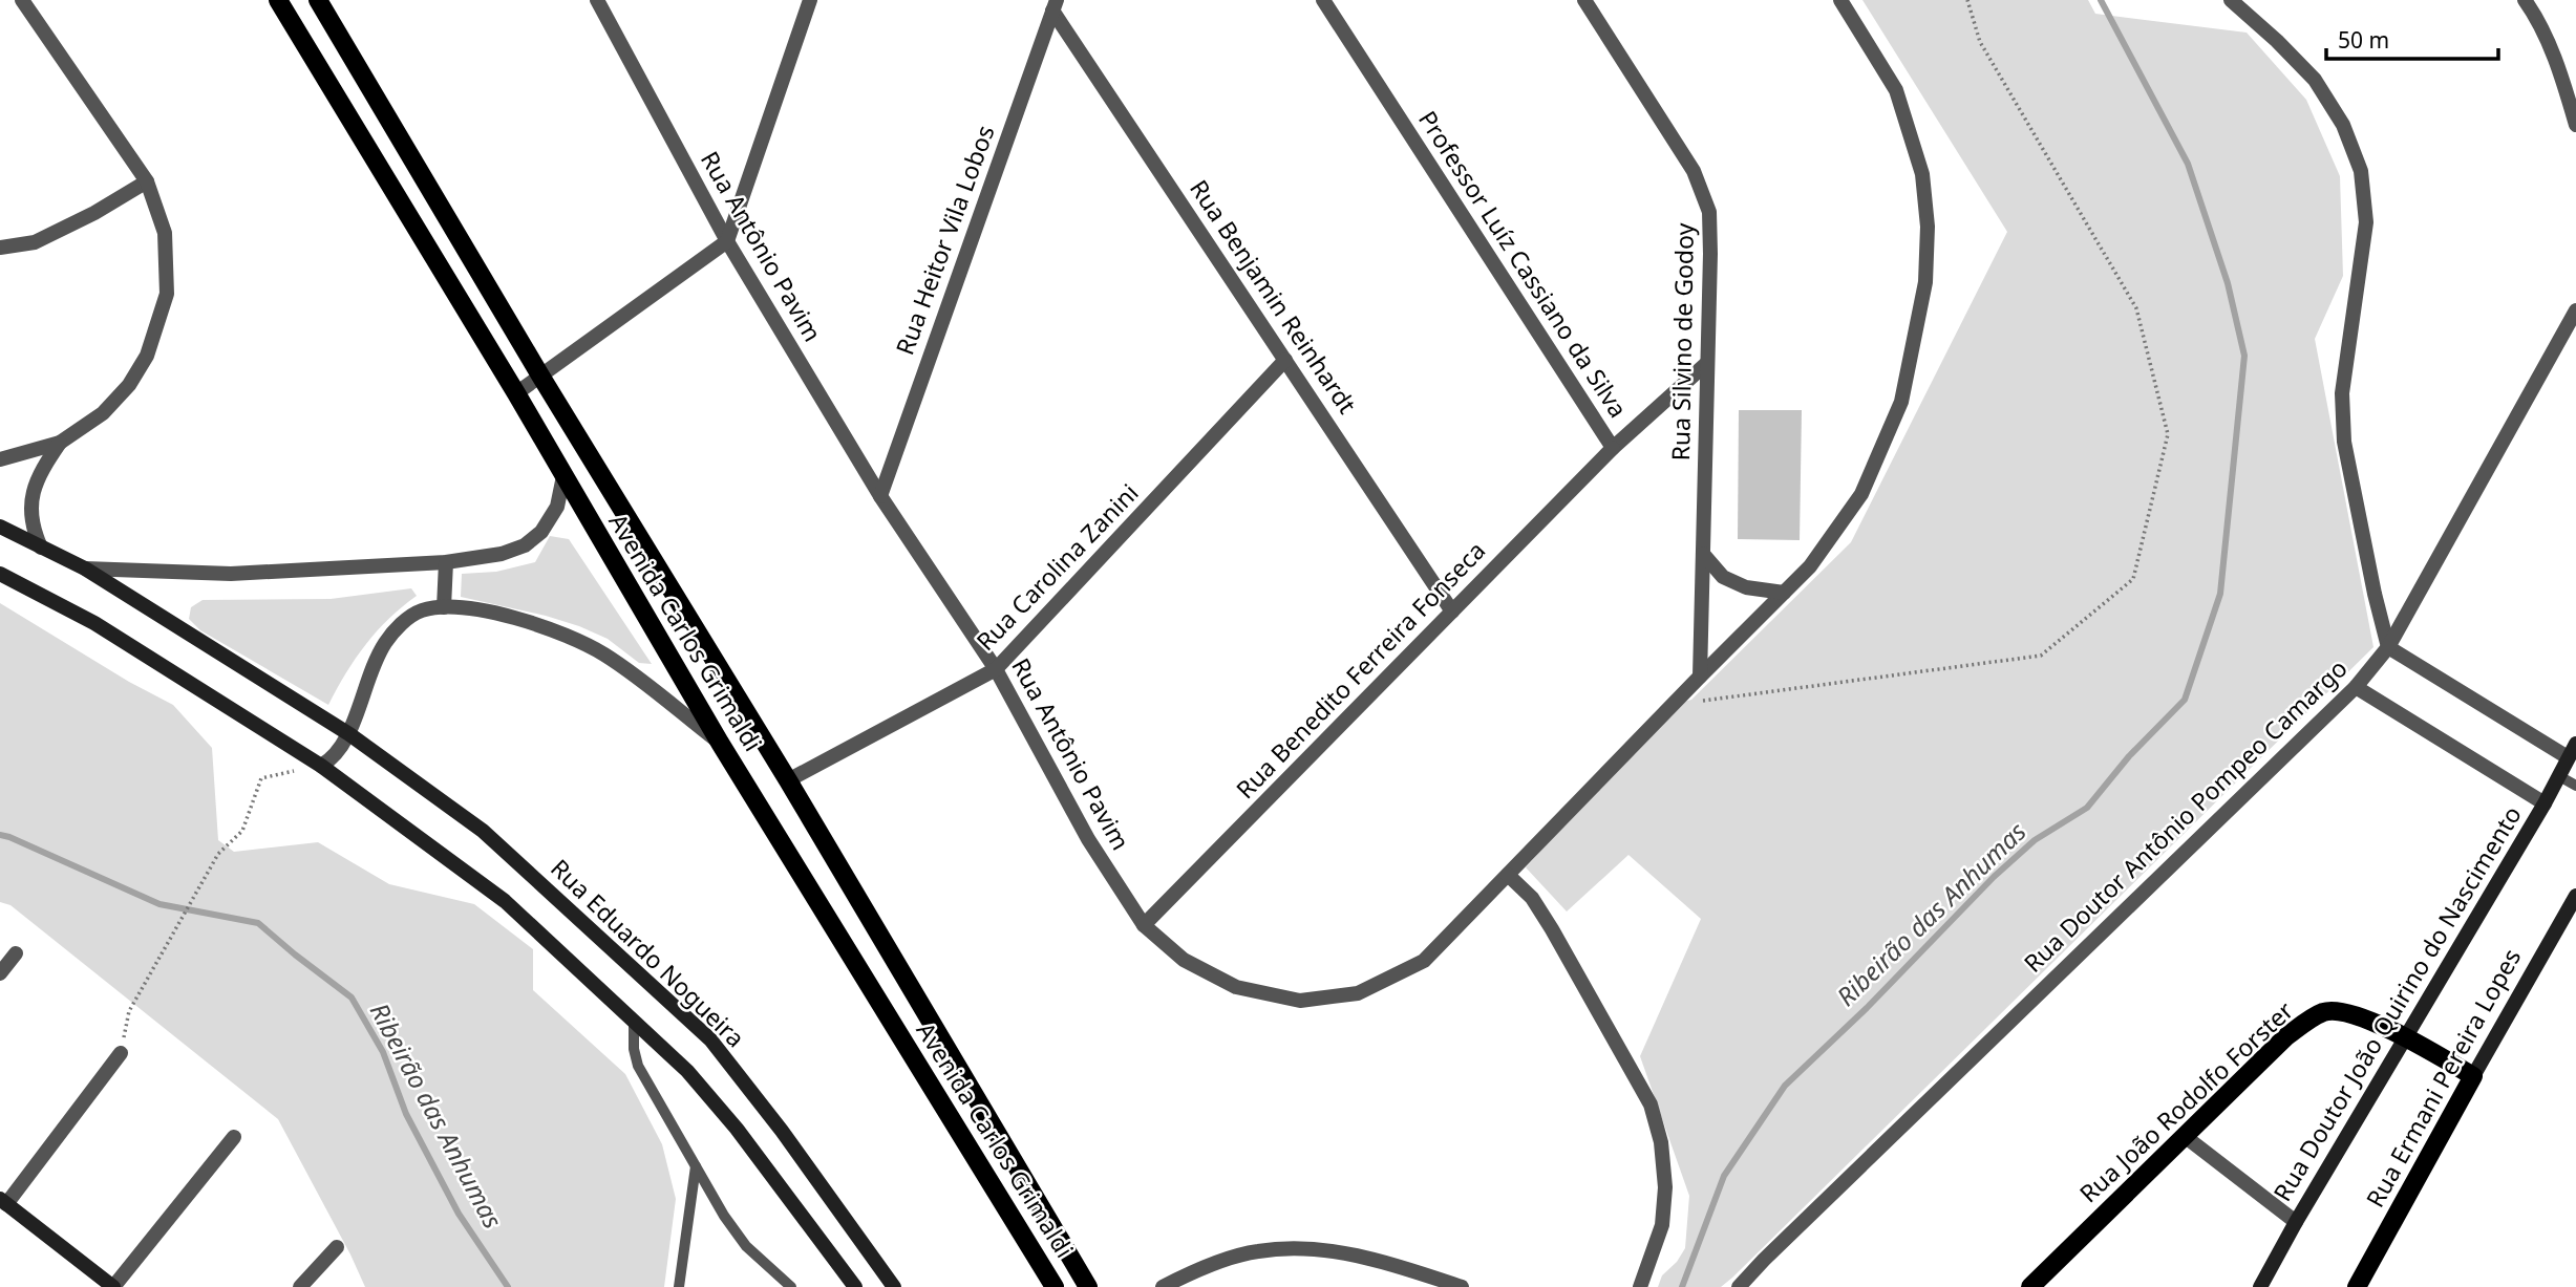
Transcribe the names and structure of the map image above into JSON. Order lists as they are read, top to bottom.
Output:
{
  "streets": {
    "main road": [
      "Avenida Carlos Grimaldi",
      "Rua Eduardo Nogueira",
      "Rua Doutor João Quirino do Nascimento",
      "Rua Ermani Pereira Lopes",
      "Rua João Rodolfo Forster"
    ],
    "street": [
      "Rua Heitor Vila Lobos",
      "Rua Antônio Pavim",
      "Professor Luíz Cassiano da Silva",
      "Rua Benjamin Reinhardt",
      "Rua Silvino de Godoy",
      "Rua Carolina Zanini",
      "Rua Benedito Ferreira Fonseca",
      "Rua Doutor Antônio Pompeo Camargo"
    ]
  },
  "crossings": [
    ["Rua Heitor Vila Lobos", "Rua Antônio Pavim"],
    ["Rua Heitor Vila Lobos", "Rua Benjamin Reinhardt"],
    ["Rua Antônio Pavim", "Rua Silvino de Godoy"],
    ["Rua Antônio Pavim", "Rua Carolina Zanini"],
    ["Rua Antônio Pavim", "Rua Benedito Ferreira Fonseca"],
    ["Professor Luíz Cassiano da Silva", "Rua Silvino de Godoy"],
    ["Professor Luíz Cassiano da Silva", "Rua Benedito Ferreira Fonseca"],
    ["Rua Benjamin Reinhardt", "Rua Carolina Zanini"],
    ["Rua Benjamin Reinhardt", "Rua Benedito Ferreira Fonseca"],
    ["Rua Carolina Zanini", "Avenida Carlos Grimaldi"],
    ["Rua Doutor João Quirino do Nascimento", "Rua João Rodolfo Forster"],
    ["Rua Ermani Pereira Lopes", "Rua João Rodolfo Forster"]
  ],
  "water": ["Ribeirão das Anhumas"],
  "scale_bar": "50 m"
}
